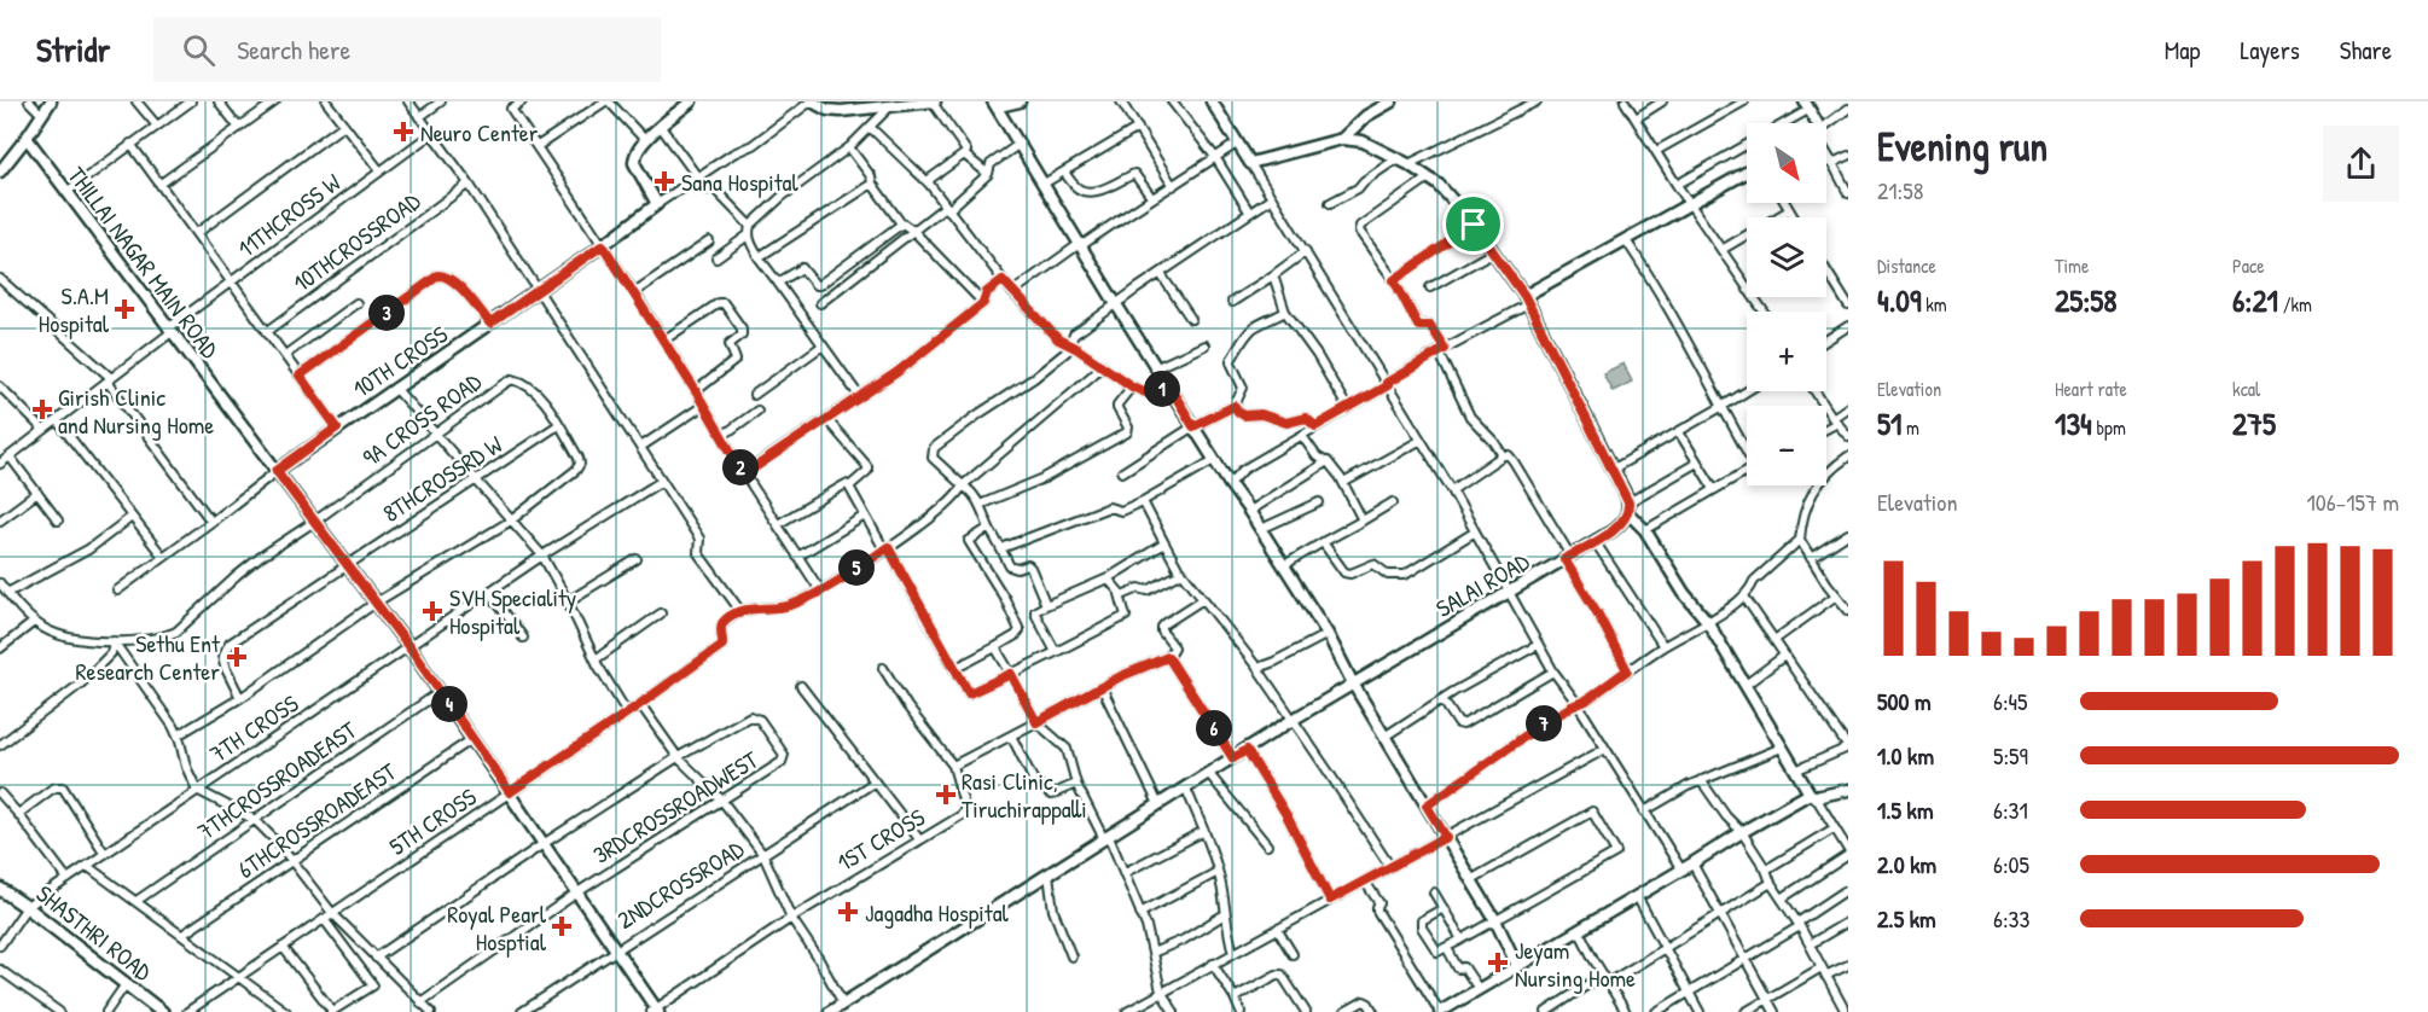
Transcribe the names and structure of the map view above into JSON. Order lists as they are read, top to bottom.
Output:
{
  "streets": {
    "main road": ["SHASTHRI ROAD"],
    "street": [
      "11THCROSS W",
      "10THCROSSROAD",
      "THILLAI NAGAR MAIN ROAD",
      "10TH CROSS",
      "9A CROSS ROAD",
      "8THCROSSRD W",
      "SALAI ROAD",
      "7TH CROSS",
      "7THCROSSROADEAST",
      "3RDCROSSROADWEST",
      "6THCROSSROADEAST",
      "5TH CROSS",
      "1ST CROSS",
      "2NDCROSSROAD"
    ]
  },
  "crossings": [
    ["11THCROSS W", "THILLAI NAGAR MAIN ROAD"],
    ["THILLAI NAGAR MAIN ROAD", "10TH CROSS"],
    ["THILLAI NAGAR MAIN ROAD", "9A CROSS ROAD"],
    ["THILLAI NAGAR MAIN ROAD", "8THCROSSRD W"],
    ["THILLAI NAGAR MAIN ROAD", "7TH CROSS"],
    ["THILLAI NAGAR MAIN ROAD", "7THCROSSROADEAST"],
    ["THILLAI NAGAR MAIN ROAD", "3RDCROSSROADWEST"],
    ["THILLAI NAGAR MAIN ROAD", "6THCROSSROADEAST"],
    ["THILLAI NAGAR MAIN ROAD", "5TH CROSS"],
    ["THILLAI NAGAR MAIN ROAD", "1ST CROSS"],
    ["THILLAI NAGAR MAIN ROAD", "2NDCROSSROAD"],
    ["9A CROSS ROAD", "8THCROSSRD W"],
    ["7TH CROSS", "SHASTHRI ROAD"]
  ],
  "places": {
    "health": [
      "Neuro Center",
      "Sana Hospital",
      "S.A.M Hospital",
      "Girish Clinic and Nursing Home",
      "SVH Speciality Hospital",
      "Sethu Ent Research Center",
      "Rasi Clinic, Tiruchirappalli",
      "Jagadha Hospital",
      "Royal Pearl Hosptial",
      "Jeyam Nursing Home"
    ]
  },
  "north": "bottom right",
  "page": {
    "header": "Stridr",
    "search": "Search here",
    "nav": ["Map", "Layers", "Share"],
    "heading": ["Evening run", "21:58"],
    "map_buttons": ["+", "−"],
    "stats": [
      ["Distance", "4.09 km"],
      ["Time", "25:58"],
      ["Pace", "6:21 /km"],
      ["Elevation", "51 m"],
      ["Heart rate", "134 bpm"],
      ["kcal", "275"]
    ],
    "pins": [
      "3",
      "1",
      "2",
      "5",
      "4",
      "7",
      "6"
    ],
    "chart": ["Elevation", "106–157 m"],
    "list": [
      {
        "name": "500 m",
        "note": "6:45"
      },
      {
        "name": "1.0 km",
        "note": "5:59"
      },
      {
        "name": "1.5 km",
        "note": "6:31"
      },
      {
        "name": "2.0 km",
        "note": "6:05"
      },
      {
        "name": "2.5 km",
        "note": "6:33"
      }
    ]
  }
}
